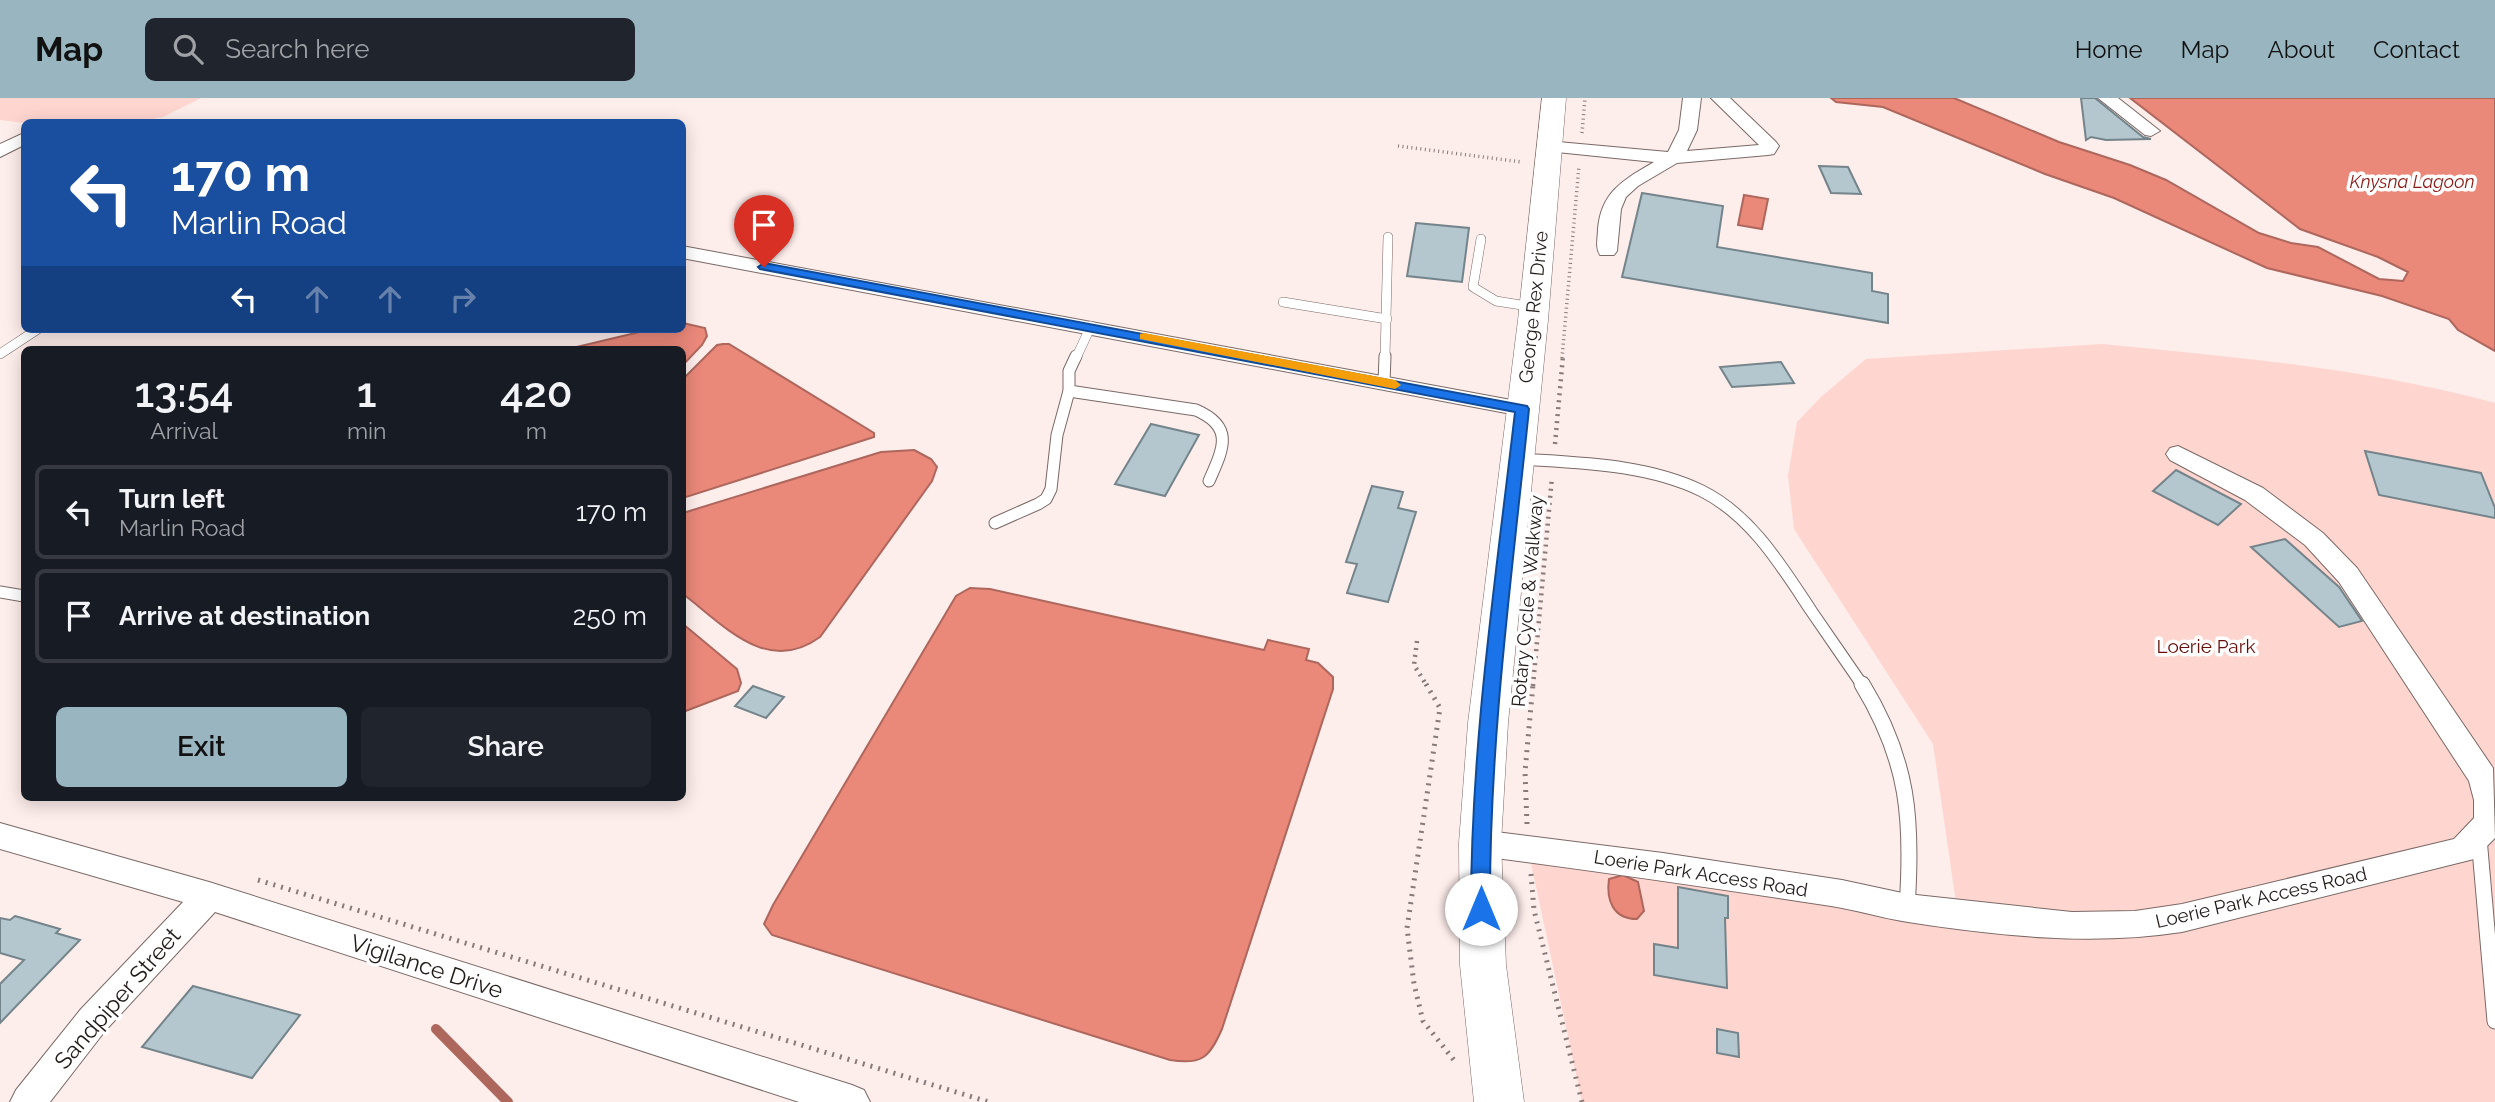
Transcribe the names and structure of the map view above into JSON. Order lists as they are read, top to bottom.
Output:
{
  "streets": {
    "street": [
      "George Rex Drive",
      "Loerie Park Access Road",
      "Vigilance Drive",
      "Sandpiper Street"
    ],
    "path": ["Rotary Cycle & Walkway"]
  },
  "crossings": [
    ["George Rex Drive", "Rotary Cycle & Walkway"],
    ["George Rex Drive", "Loerie Park Access Road"],
    ["Rotary Cycle & Walkway", "Loerie Park Access Road"],
    ["Vigilance Drive", "Sandpiper Street"]
  ],
  "water": ["Knysna Lagoon"],
  "parks": ["Loerie Park"],
  "page": {
    "header": "Map",
    "search": "Search here",
    "nav": [
      "Home",
      "Map",
      "About",
      "Contact"
    ],
    "turn": ["170 m", "Marlin Road"],
    "eta": [
      "13:54",
      "Arrival",
      "1",
      "min",
      "420",
      "m"
    ],
    "list": [
      {
        "name": "Turn left",
        "note": "Marlin Road",
        "value": "170 m"
      },
      {
        "name": "Arrive at destination",
        "value": "250 m"
      }
    ],
    "buttons": ["Exit", "Share"]
  }
}
